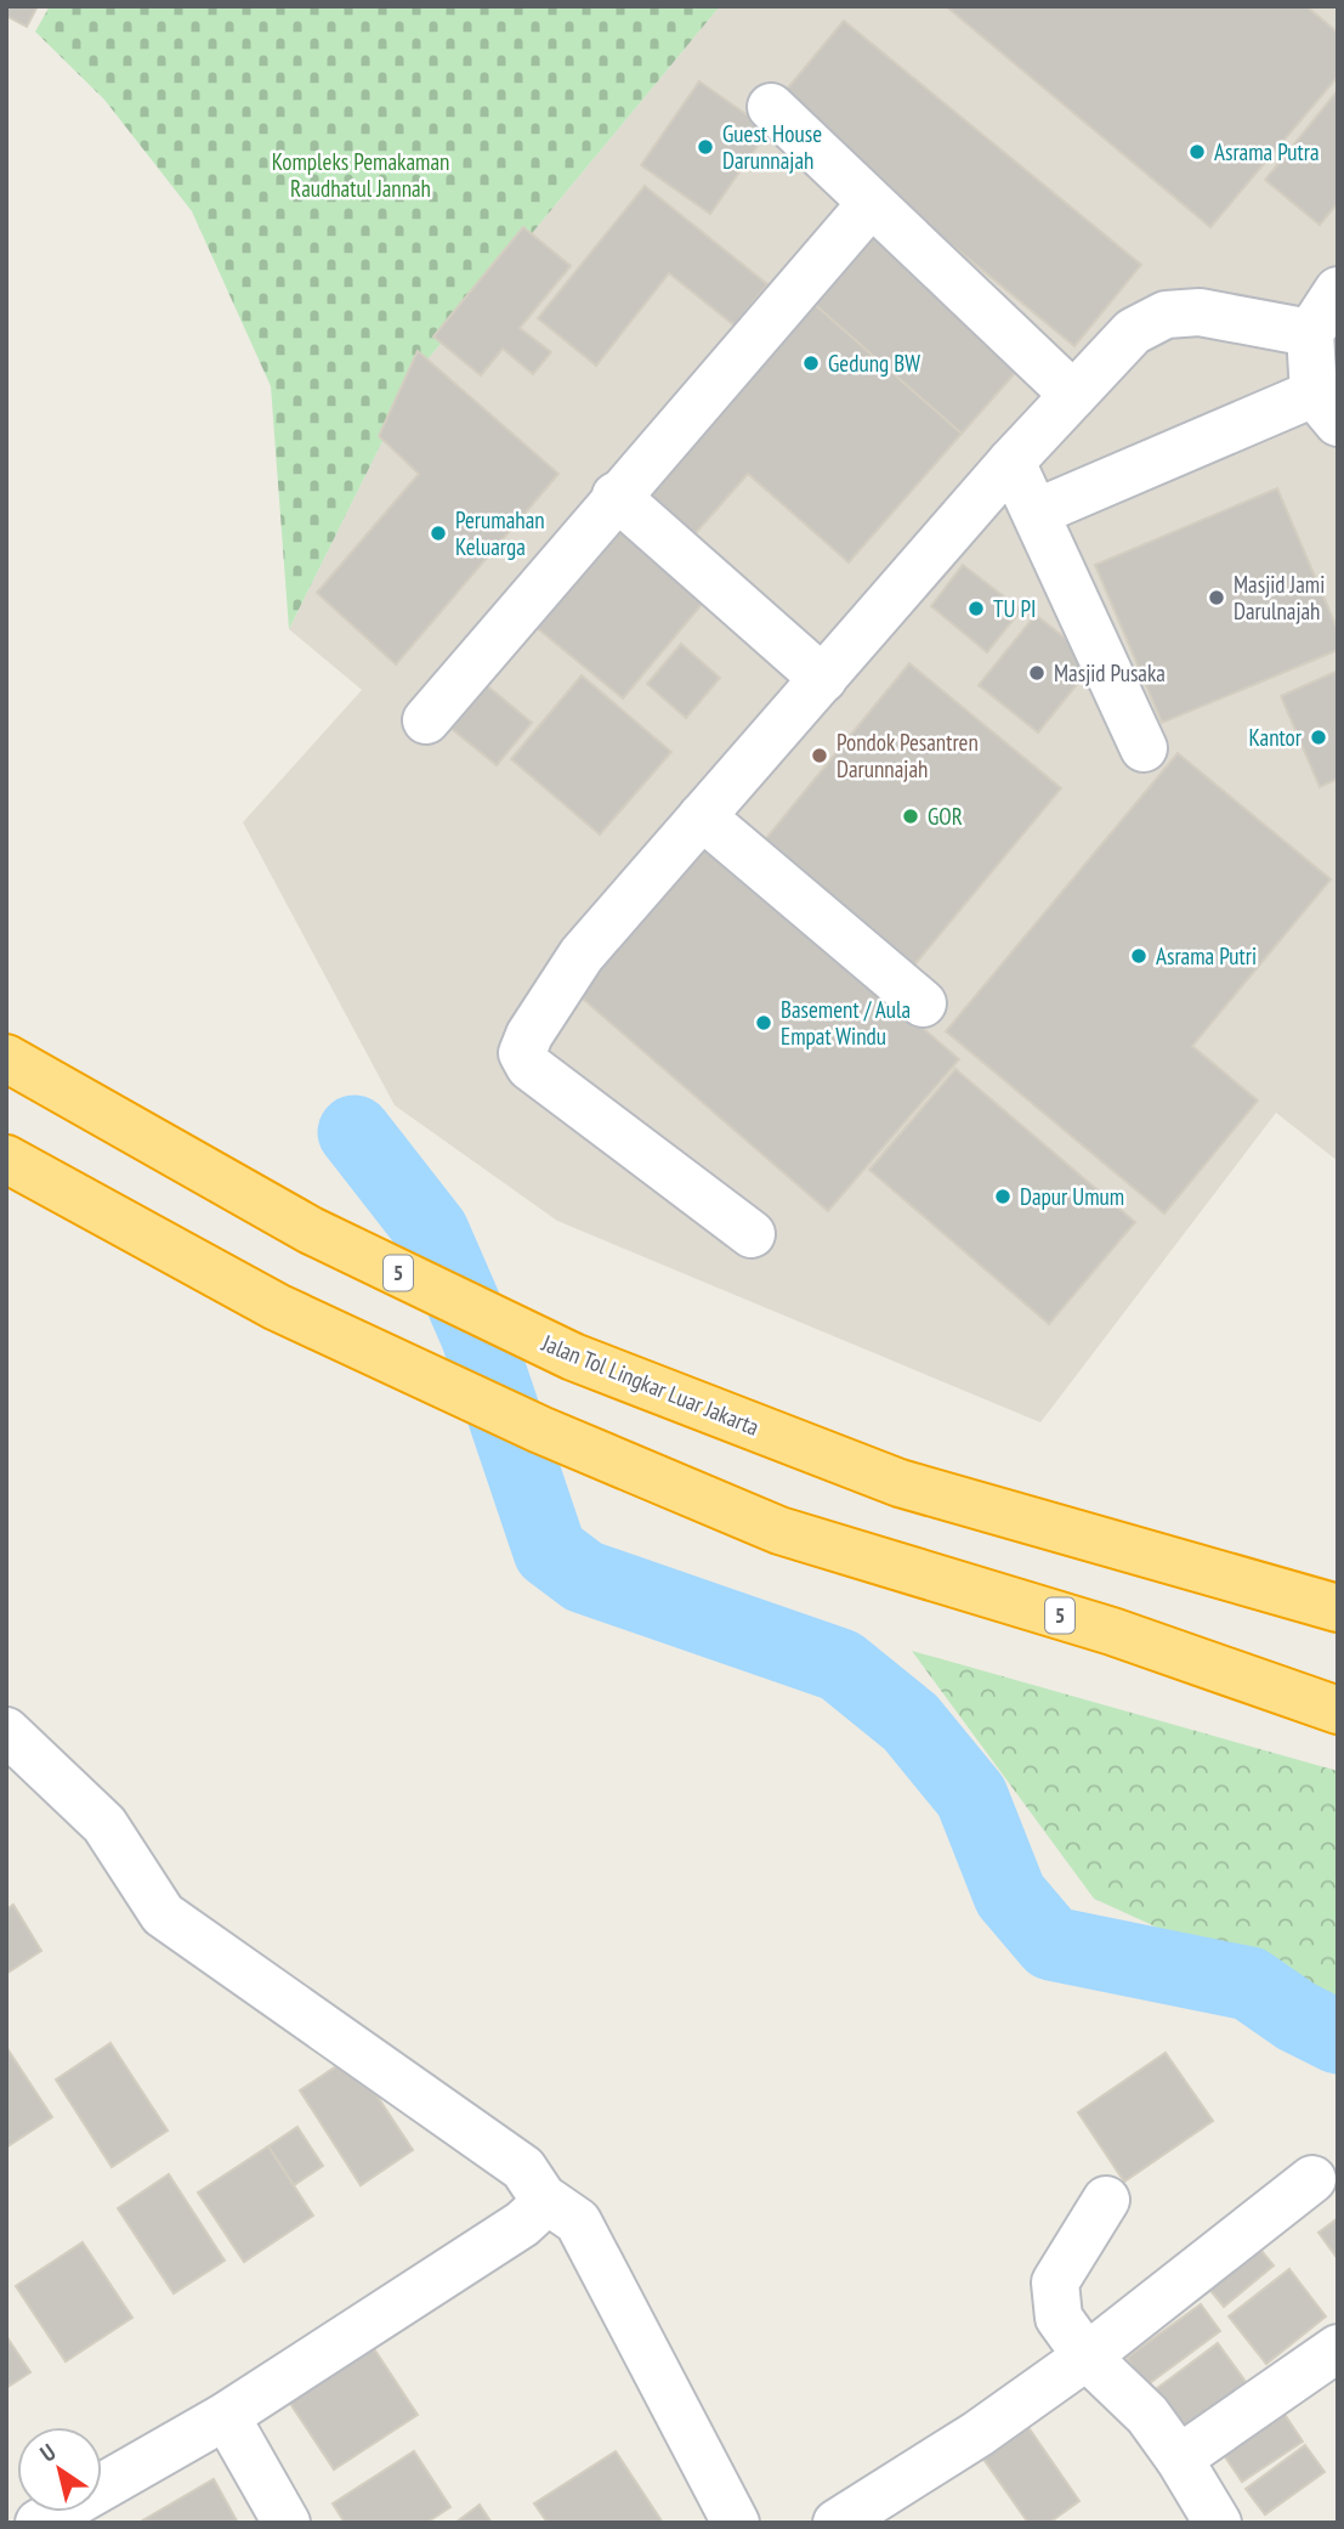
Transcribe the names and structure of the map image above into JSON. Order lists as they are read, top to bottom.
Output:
{
  "streets": {
    "highway": ["5", "Jalan Tol Lingkar Luar Jakarta"]
  },
  "parks": ["Kompleks Pemakaman Raudhatul Jannah"],
  "places": [
    "Guest House Darunnajah",
    "Asrama Putra",
    "Gedung BW",
    "Perumahan Keluarga",
    "Masjid Jami Darulnajah",
    "TU PI",
    "Masjid Pusaka",
    "Kantor",
    "Pondok Pesantren Darunnajah",
    "GOR",
    "Asrama Putri",
    "Basement / Aula Empat Windu",
    "Dapur Umum"
  ],
  "north": "top left"
}
